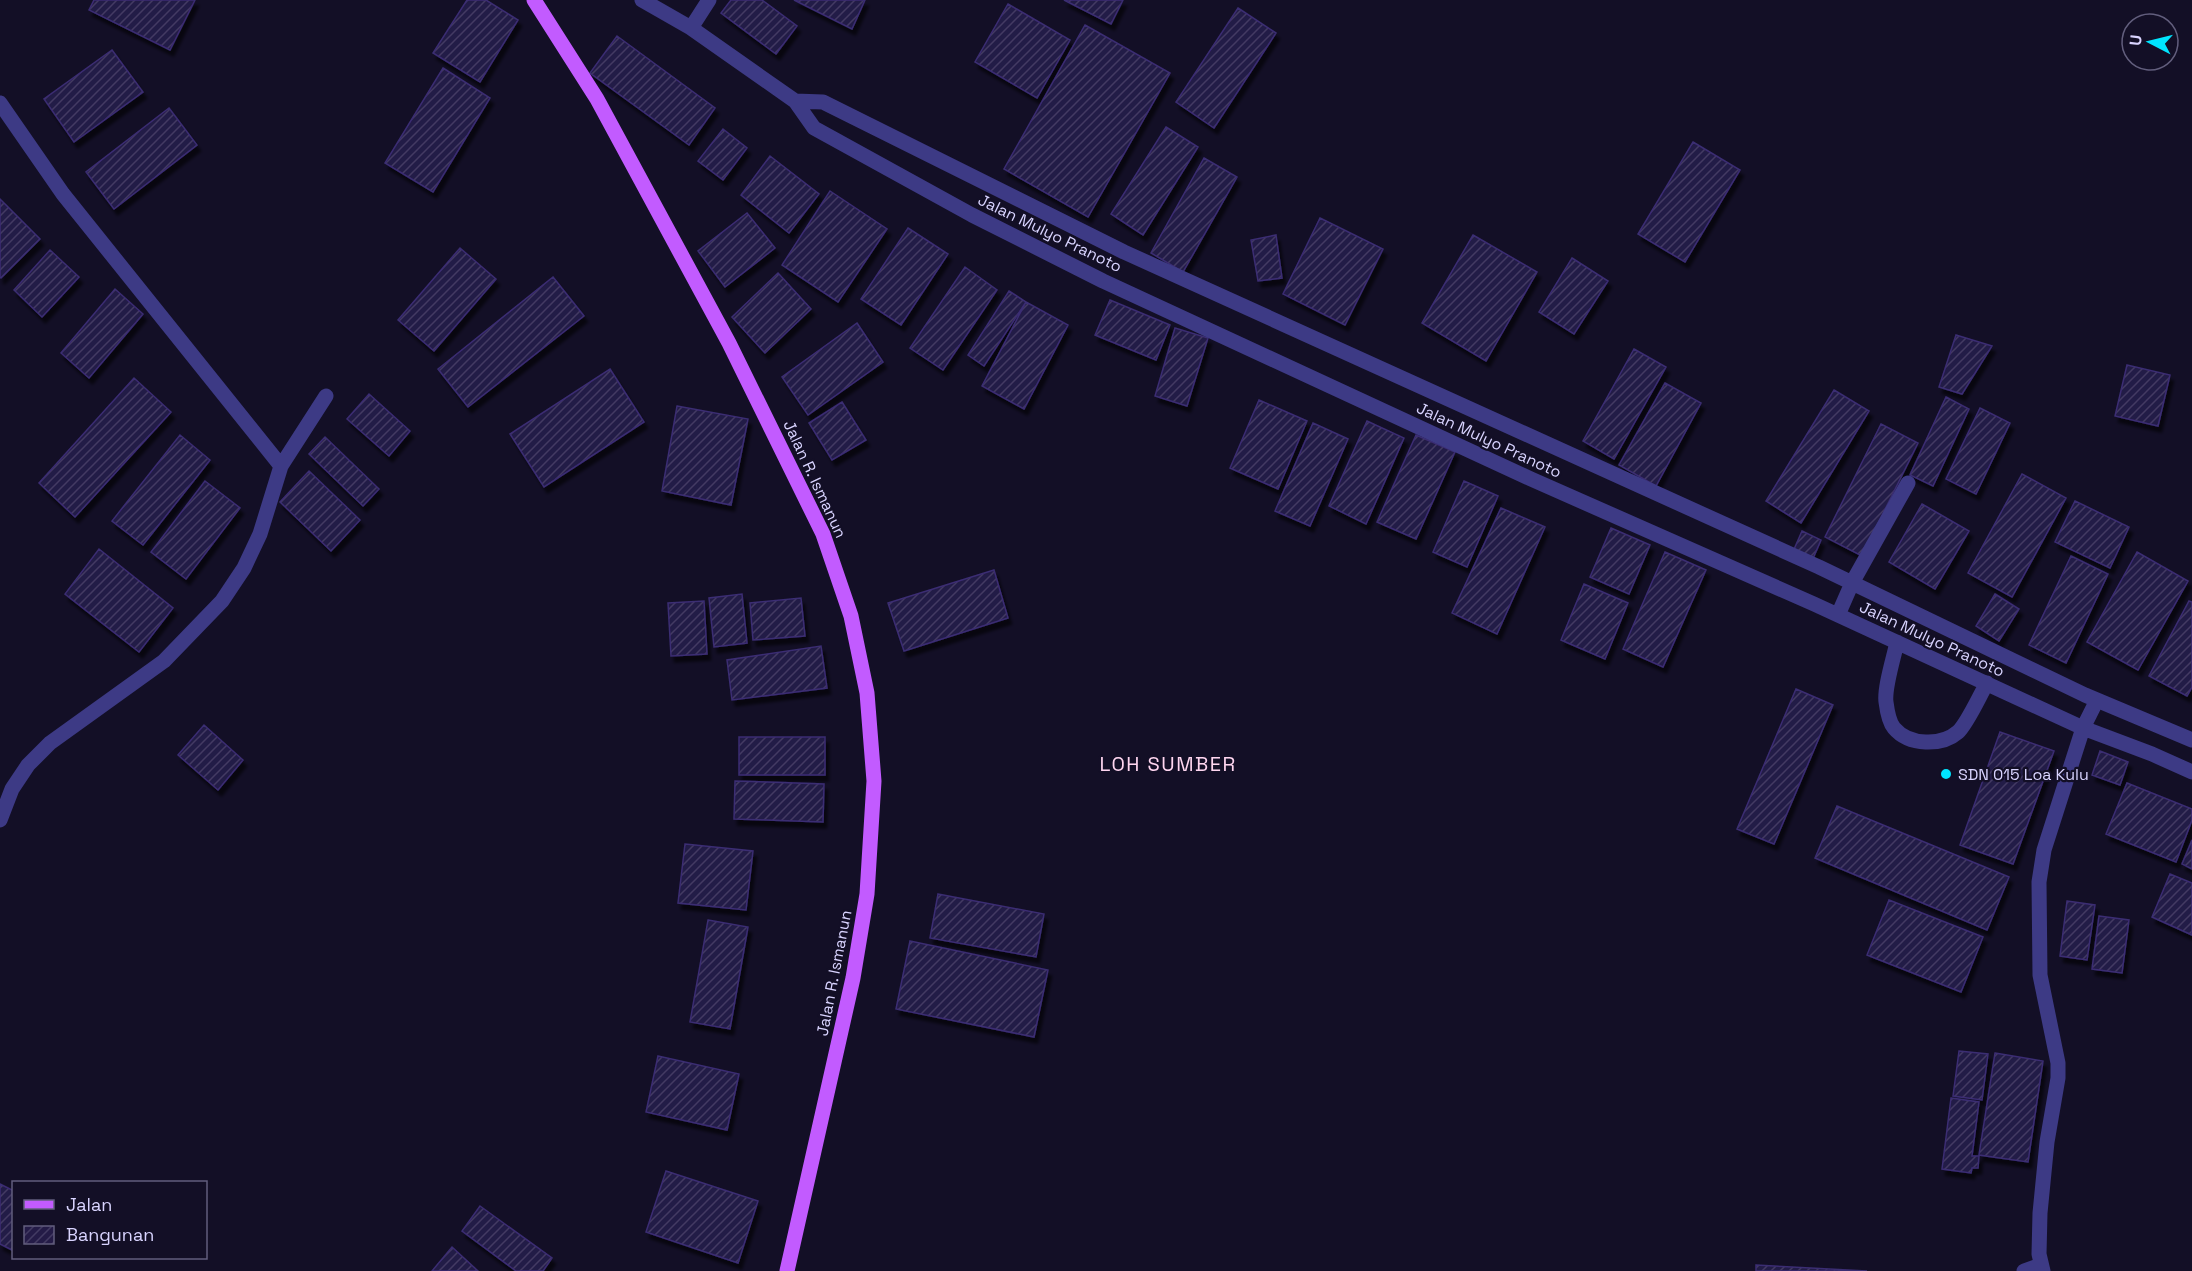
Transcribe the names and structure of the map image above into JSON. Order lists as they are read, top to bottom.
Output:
{
  "streets": {
    "main road": ["Jalan R. Ismanun"],
    "street": ["Jalan Mulyo Pranoto"]
  },
  "districts": ["LOH SUMBER"],
  "places": ["SDN 015 Loa Kulu"],
  "legend": ["Jalan", "Bangunan"],
  "north": "left"
}
